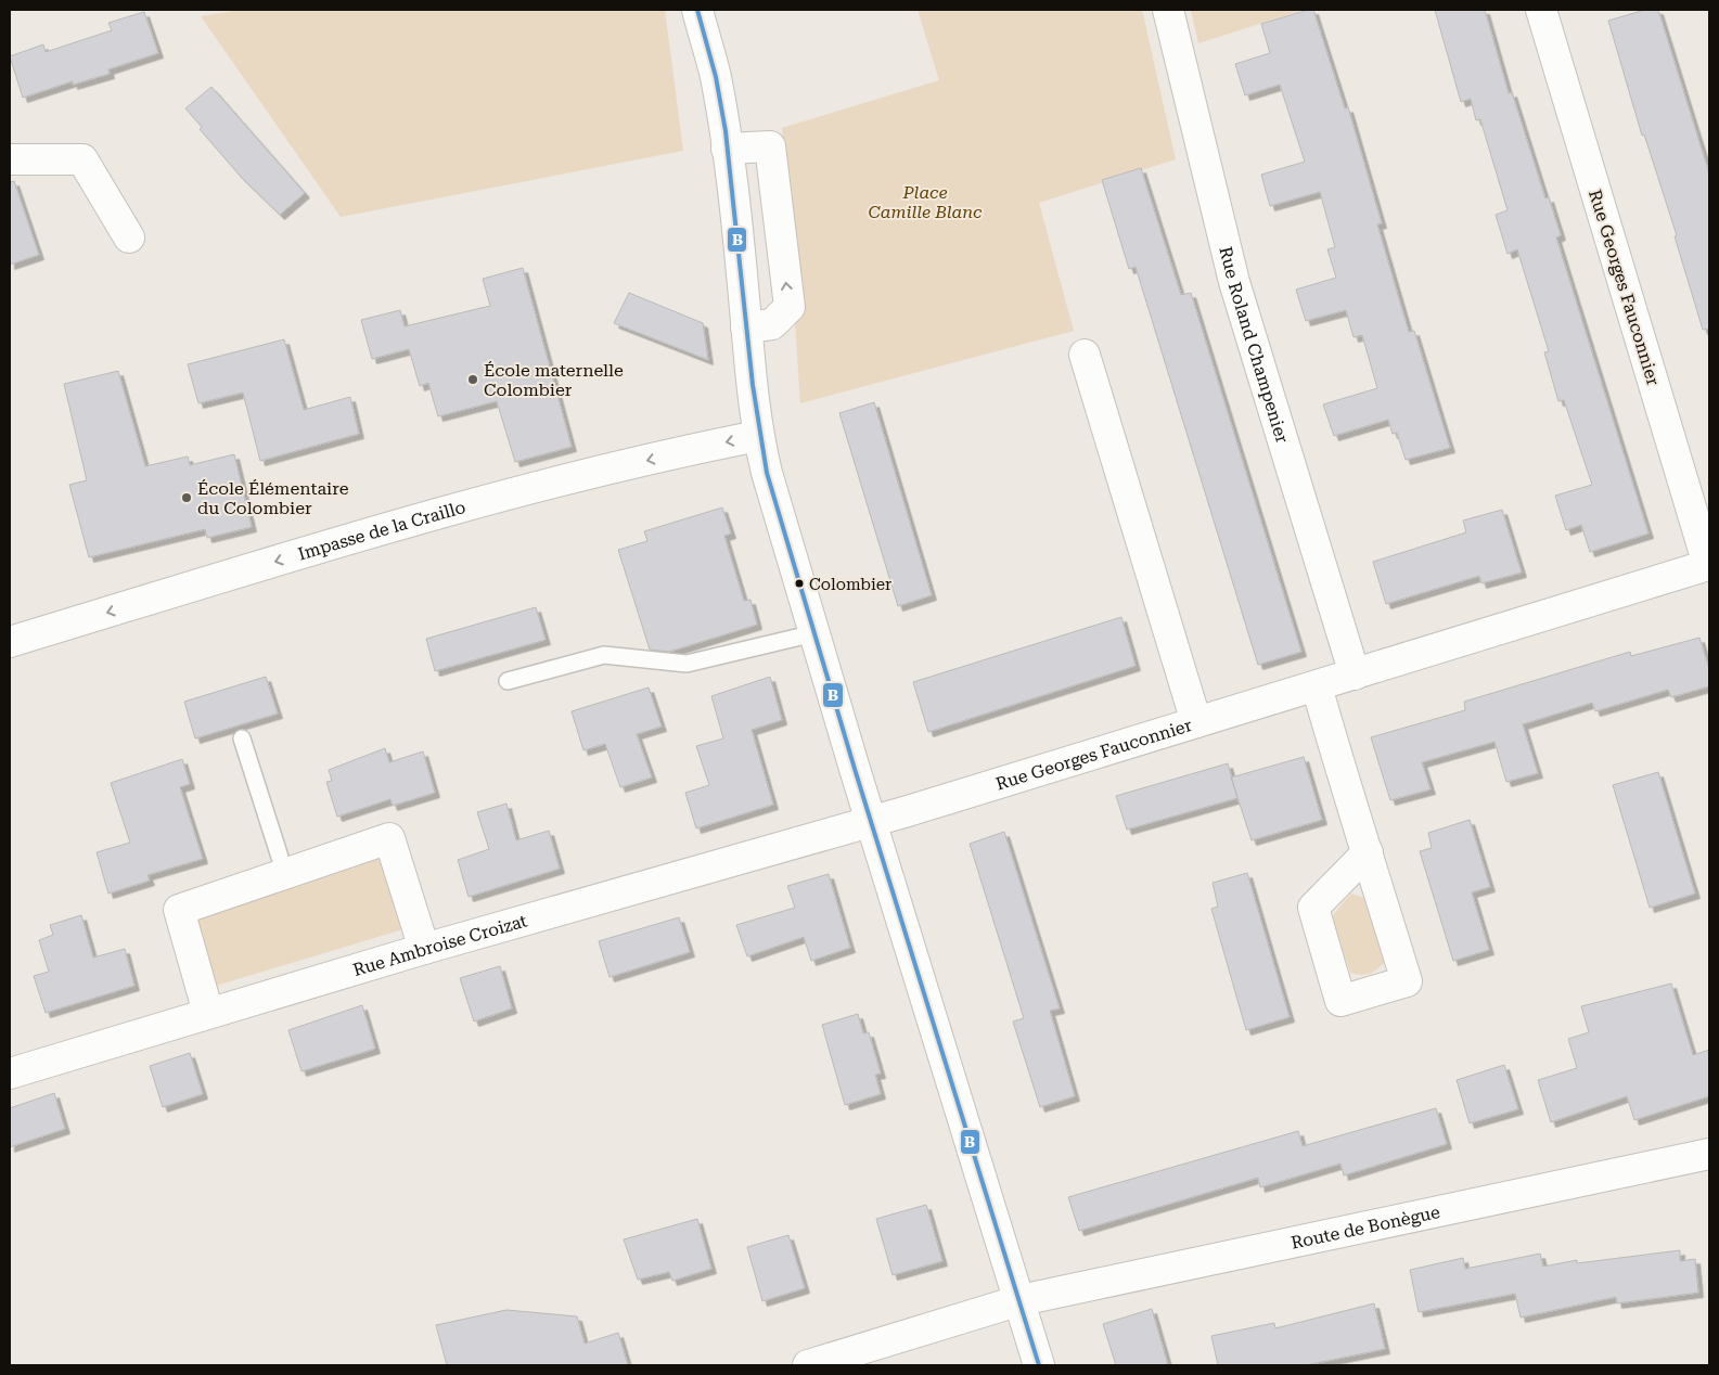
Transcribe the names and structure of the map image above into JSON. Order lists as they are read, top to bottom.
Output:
{
  "streets": {
    "street": [
      "Rue Georges Fauconnier",
      "Rue Roland Champenier",
      "Impasse de la Craillo",
      "Rue Ambroise Croizat",
      "Route de Bonègue"
    ]
  },
  "crossings": [
    ["Rue Georges Fauconnier", "Rue Roland Champenier"],
    ["Rue Georges Fauconnier", "Rue Ambroise Croizat"]
  ],
  "one_way": ["Impasse de la Craillo"],
  "parks": ["Place Camille Blanc"],
  "places": ["École maternelle Colombier", "École Élémentaire du Colombier", "Colombier"],
  "lines": ["transit line B"]
}
